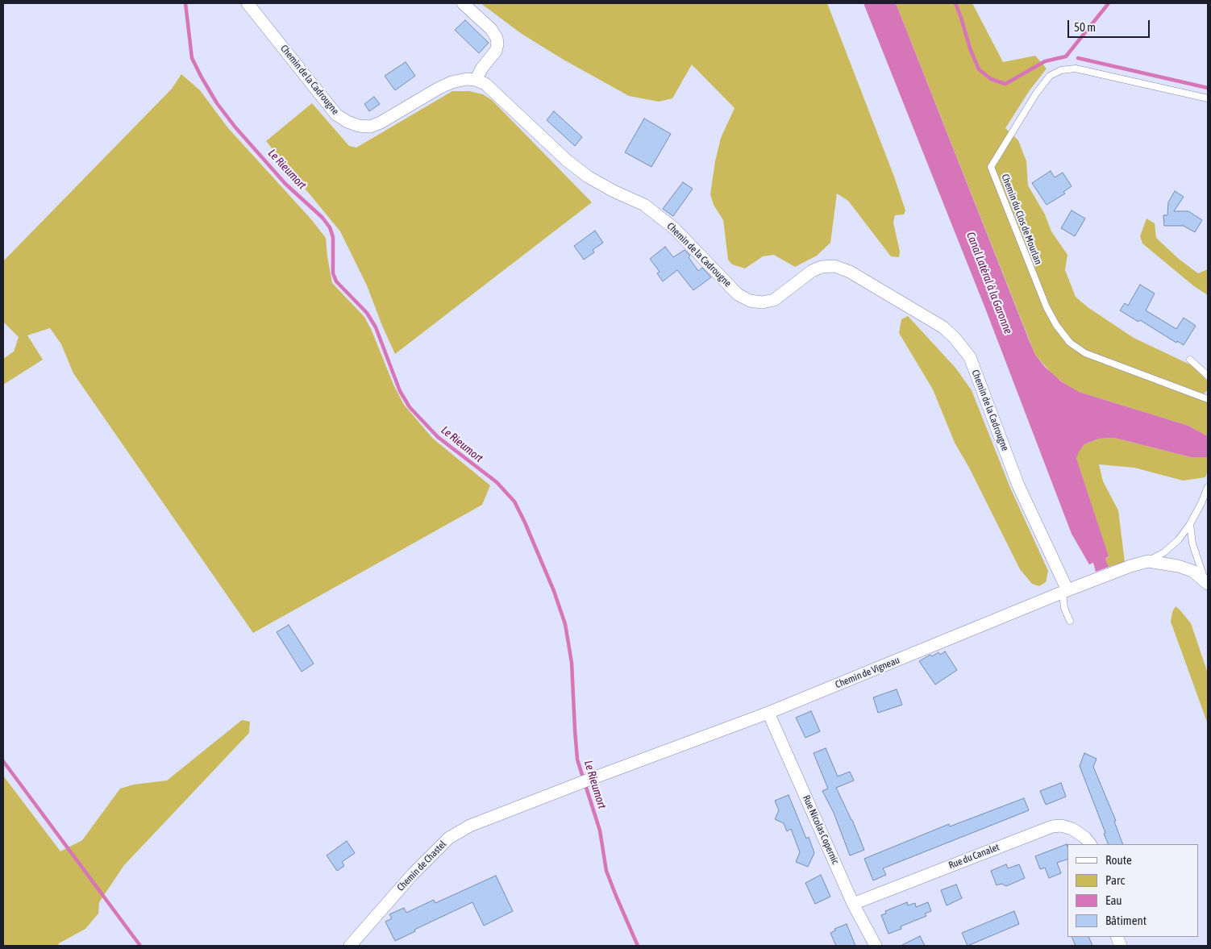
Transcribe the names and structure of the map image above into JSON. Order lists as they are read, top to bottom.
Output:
{
  "streets": {
    "street": [
      "Chemin de la Cadrougne",
      "Chemin de Vigneau",
      "Rue Nicolas Copernic",
      "Rue du Canalet",
      "Chemin de Chastel"
    ],
    "lane": ["Chemin du Clos de Mourlan"]
  },
  "crossings": [
    ["Chemin de la Cadrougne", "Chemin de Vigneau"],
    ["Chemin de Vigneau", "Rue Nicolas Copernic"],
    ["Chemin de Vigneau", "Chemin de Chastel"],
    ["Rue Nicolas Copernic", "Rue du Canalet"]
  ],
  "water": ["Le Rieumort", "Canal Latéral à la Garonne"],
  "legend": [
    "Route",
    "Parc",
    "Eau",
    "Bâtiment"
  ],
  "scale_bar": "50 m"
}
